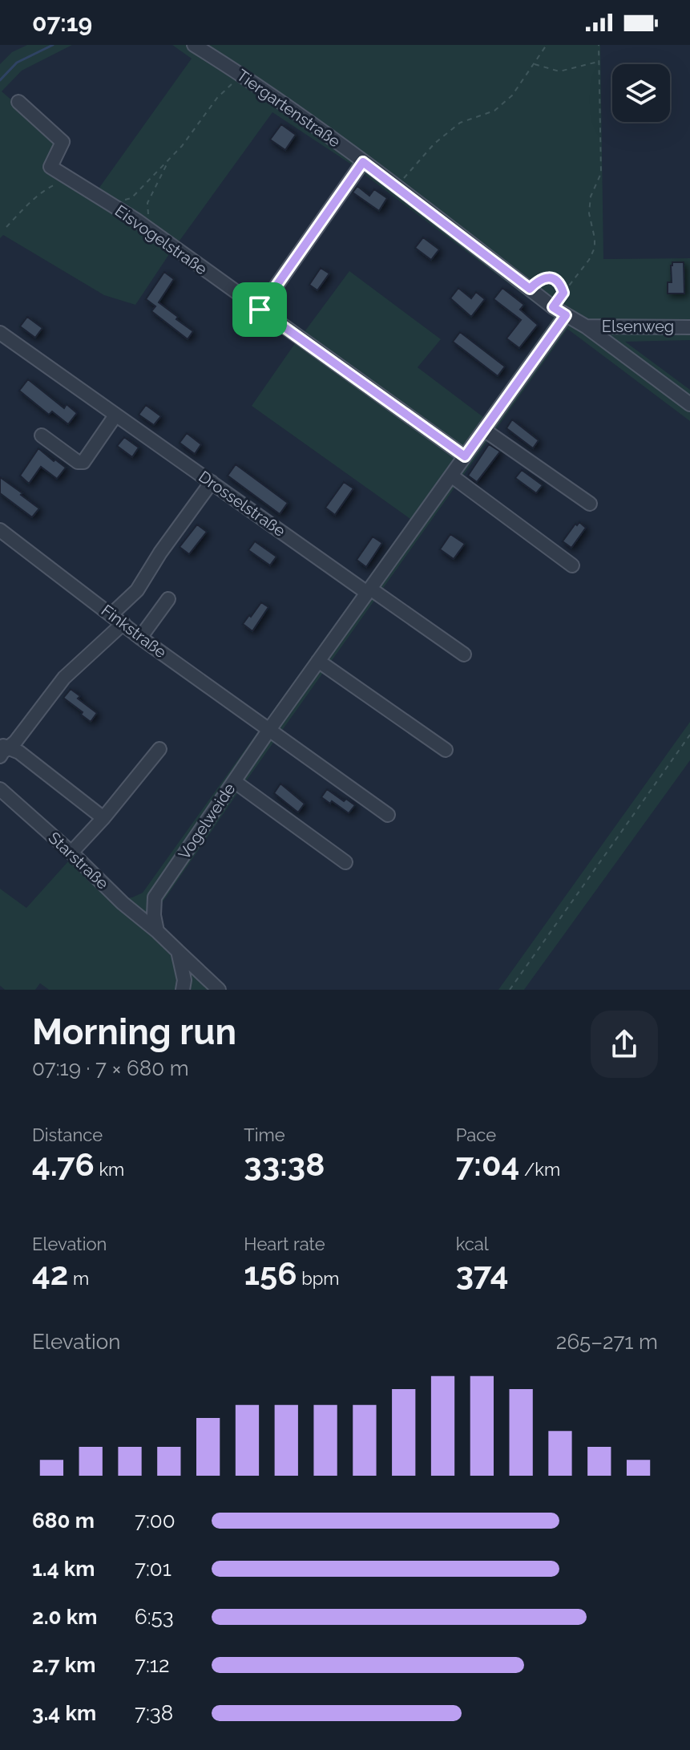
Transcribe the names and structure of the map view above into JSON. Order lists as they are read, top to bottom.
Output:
{
  "streets": {
    "street": [
      "Tiergartenstraße",
      "Eisvogelstraße",
      "Elsenweg",
      "Drosselstraße",
      "Finkstraße",
      "Vogelweide",
      "Starstraße"
    ]
  },
  "crossings": [
    ["Tiergartenstraße", "Elsenweg"],
    ["Tiergartenstraße", "Vogelweide"],
    ["Eisvogelstraße", "Vogelweide"],
    ["Drosselstraße", "Vogelweide"],
    ["Finkstraße", "Vogelweide"]
  ],
  "page": {
    "status": "07:19",
    "heading": ["Morning run", "07:19 · 7 × 680 m"],
    "stats": [
      ["Distance", "4.76 km"],
      ["Time", "33:38"],
      ["Pace", "7:04 /km"],
      ["Elevation", "42 m"],
      ["Heart rate", "156 bpm"],
      ["kcal", "374"]
    ],
    "chart": ["Elevation", "265–271 m"],
    "list": [
      {
        "name": "680 m",
        "note": "7:00"
      },
      {
        "name": "1.4 km",
        "note": "7:01"
      },
      {
        "name": "2.0 km",
        "note": "6:53"
      },
      {
        "name": "2.7 km",
        "note": "7:12"
      },
      {
        "name": "3.4 km",
        "note": "7:38"
      }
    ]
  }
}
